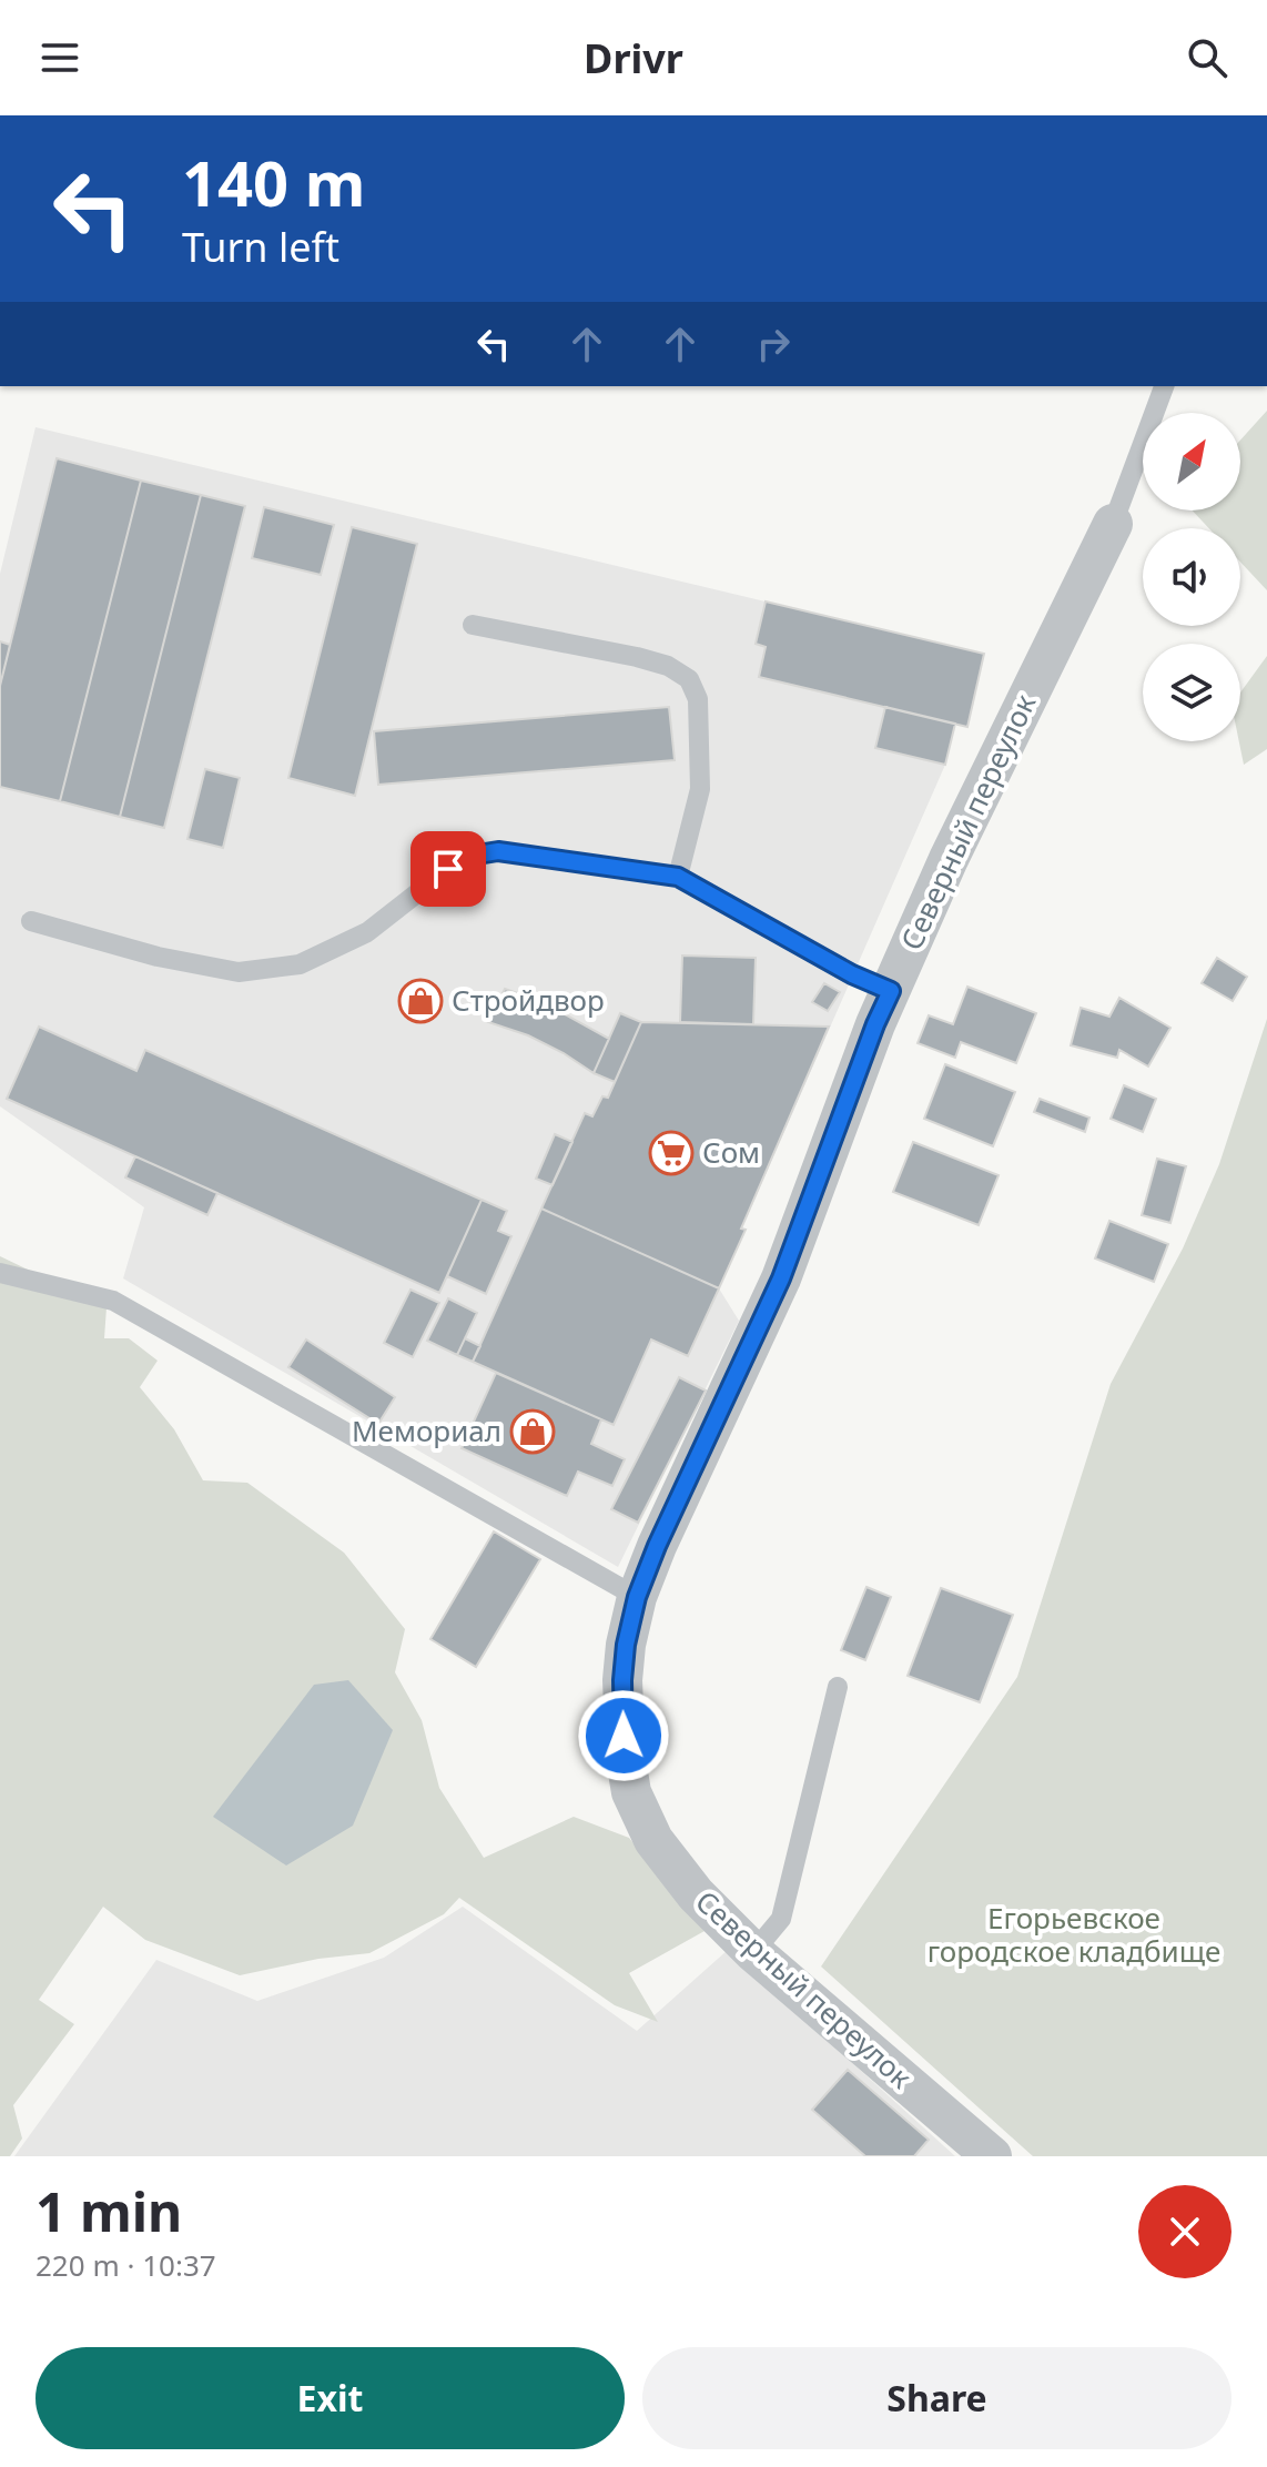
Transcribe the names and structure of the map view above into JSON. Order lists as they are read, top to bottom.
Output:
{
  "streets": {
    "street": ["Северный переулок"]
  },
  "parks": ["Егорьевское городское кладбище"],
  "places": {
    "shop": ["Стройдвор", "Мемориал"],
    "supermarket": ["Сом"]
  },
  "north": "top right",
  "page": {
    "header": "Drivr",
    "turn": ["140 m", "Turn left"],
    "heading": ["1 min", "220 m · 10:37"],
    "buttons": ["Exit", "Share"]
  }
}
